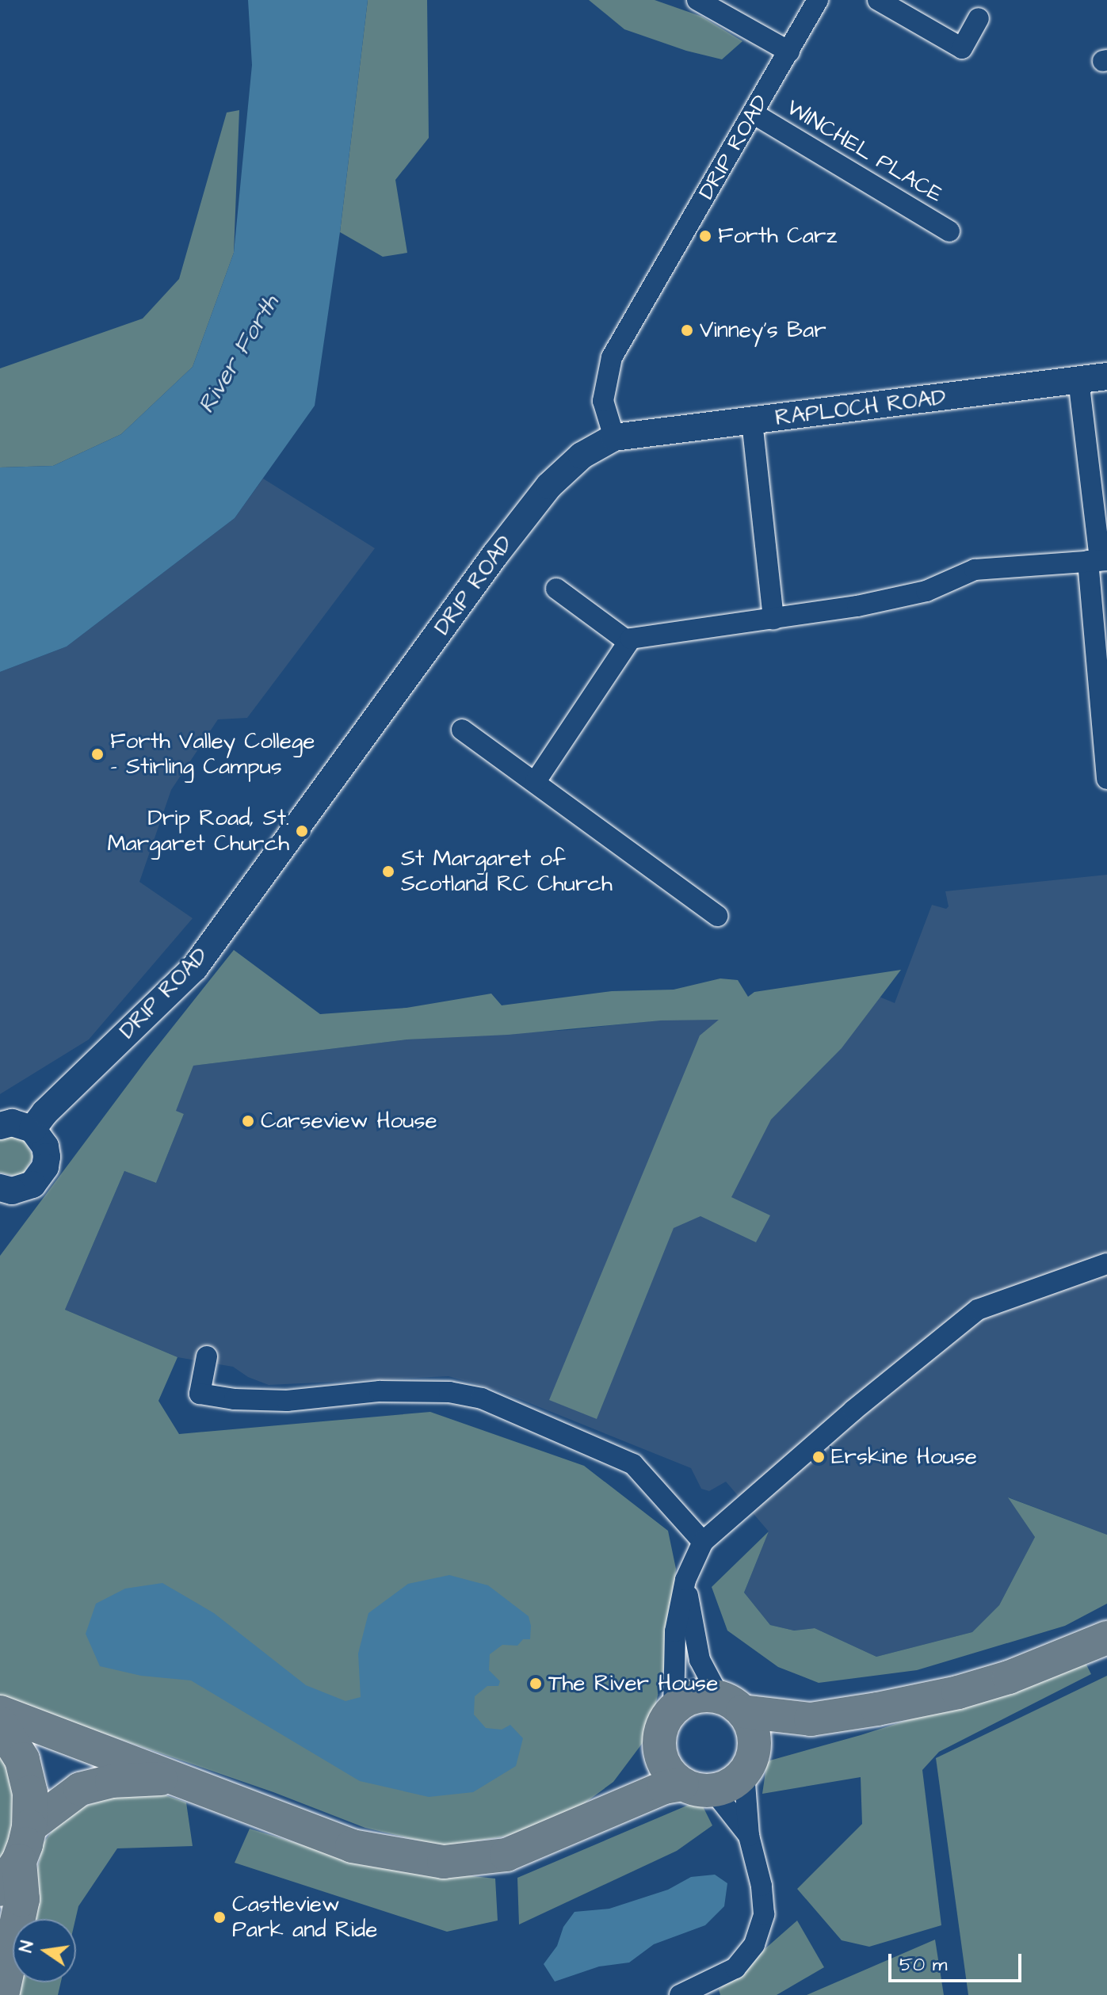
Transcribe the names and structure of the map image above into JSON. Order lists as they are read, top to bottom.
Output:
{
  "streets": {
    "street": ["DRIP ROAD", "WINCHEL PLACE", "RAPLOCH ROAD"]
  },
  "crossings": [
    ["DRIP ROAD", "WINCHEL PLACE"],
    ["DRIP ROAD", "RAPLOCH ROAD"]
  ],
  "water": ["River Forth"],
  "places": [
    "Forth Carz",
    "Vinney's Bar",
    "Forth Valley College - Stirling Campus",
    "Drip Road, St. Margaret Church",
    "St Margaret of Scotland RC Church",
    "Carseview House",
    "Erskine House",
    "The River House",
    "Castleview Park and Ride"
  ],
  "scale_bar": "50 m",
  "north": "left"
}
